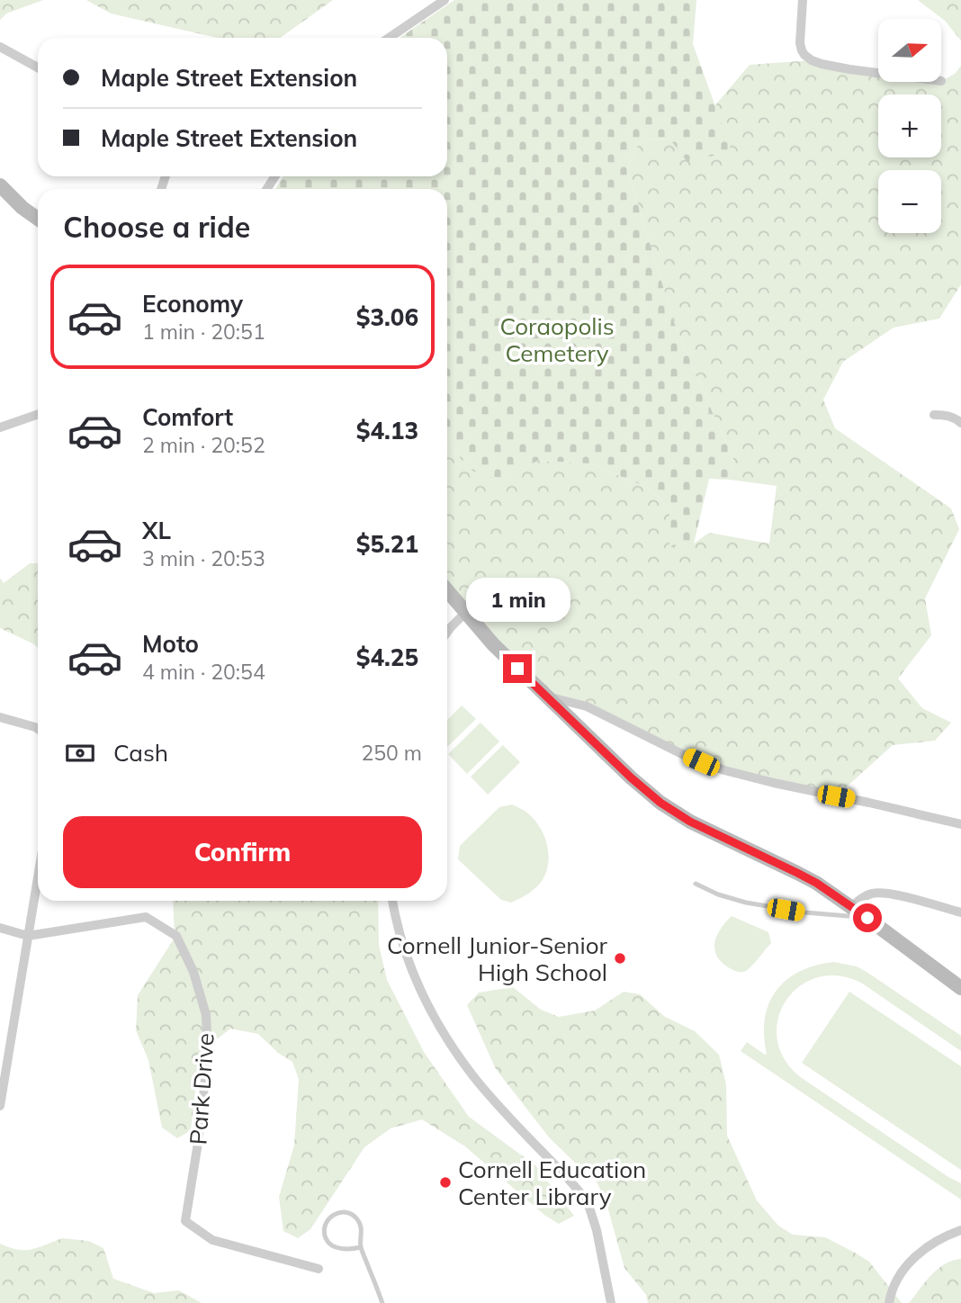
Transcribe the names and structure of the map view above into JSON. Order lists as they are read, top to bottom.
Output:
{
  "streets": {
    "street": ["Park Drive"]
  },
  "parks": ["Coraopolis Cemetery"],
  "places": ["Cornell Junior-Senior High School", "Cornell Education Center Library"],
  "north": "right",
  "page": {
    "map_buttons": ["+", "−"],
    "banner": ["Maple Street Extension", "Maple Street Extension"],
    "heading": "Choose a ride",
    "list": [
      {
        "name": "Economy",
        "note": "1 min · 20:51",
        "value": "$3.06"
      },
      {
        "name": "Comfort",
        "note": "2 min · 20:52",
        "value": "$4.13"
      },
      {
        "name": "XL",
        "note": "3 min · 20:53",
        "value": "$5.21"
      },
      {
        "name": "Moto",
        "note": "4 min · 20:54",
        "value": "$4.25"
      }
    ],
    "bubble": "1 min",
    "pay": ["Cash", "250 m"],
    "buttons": "Confirm"
  }
}
